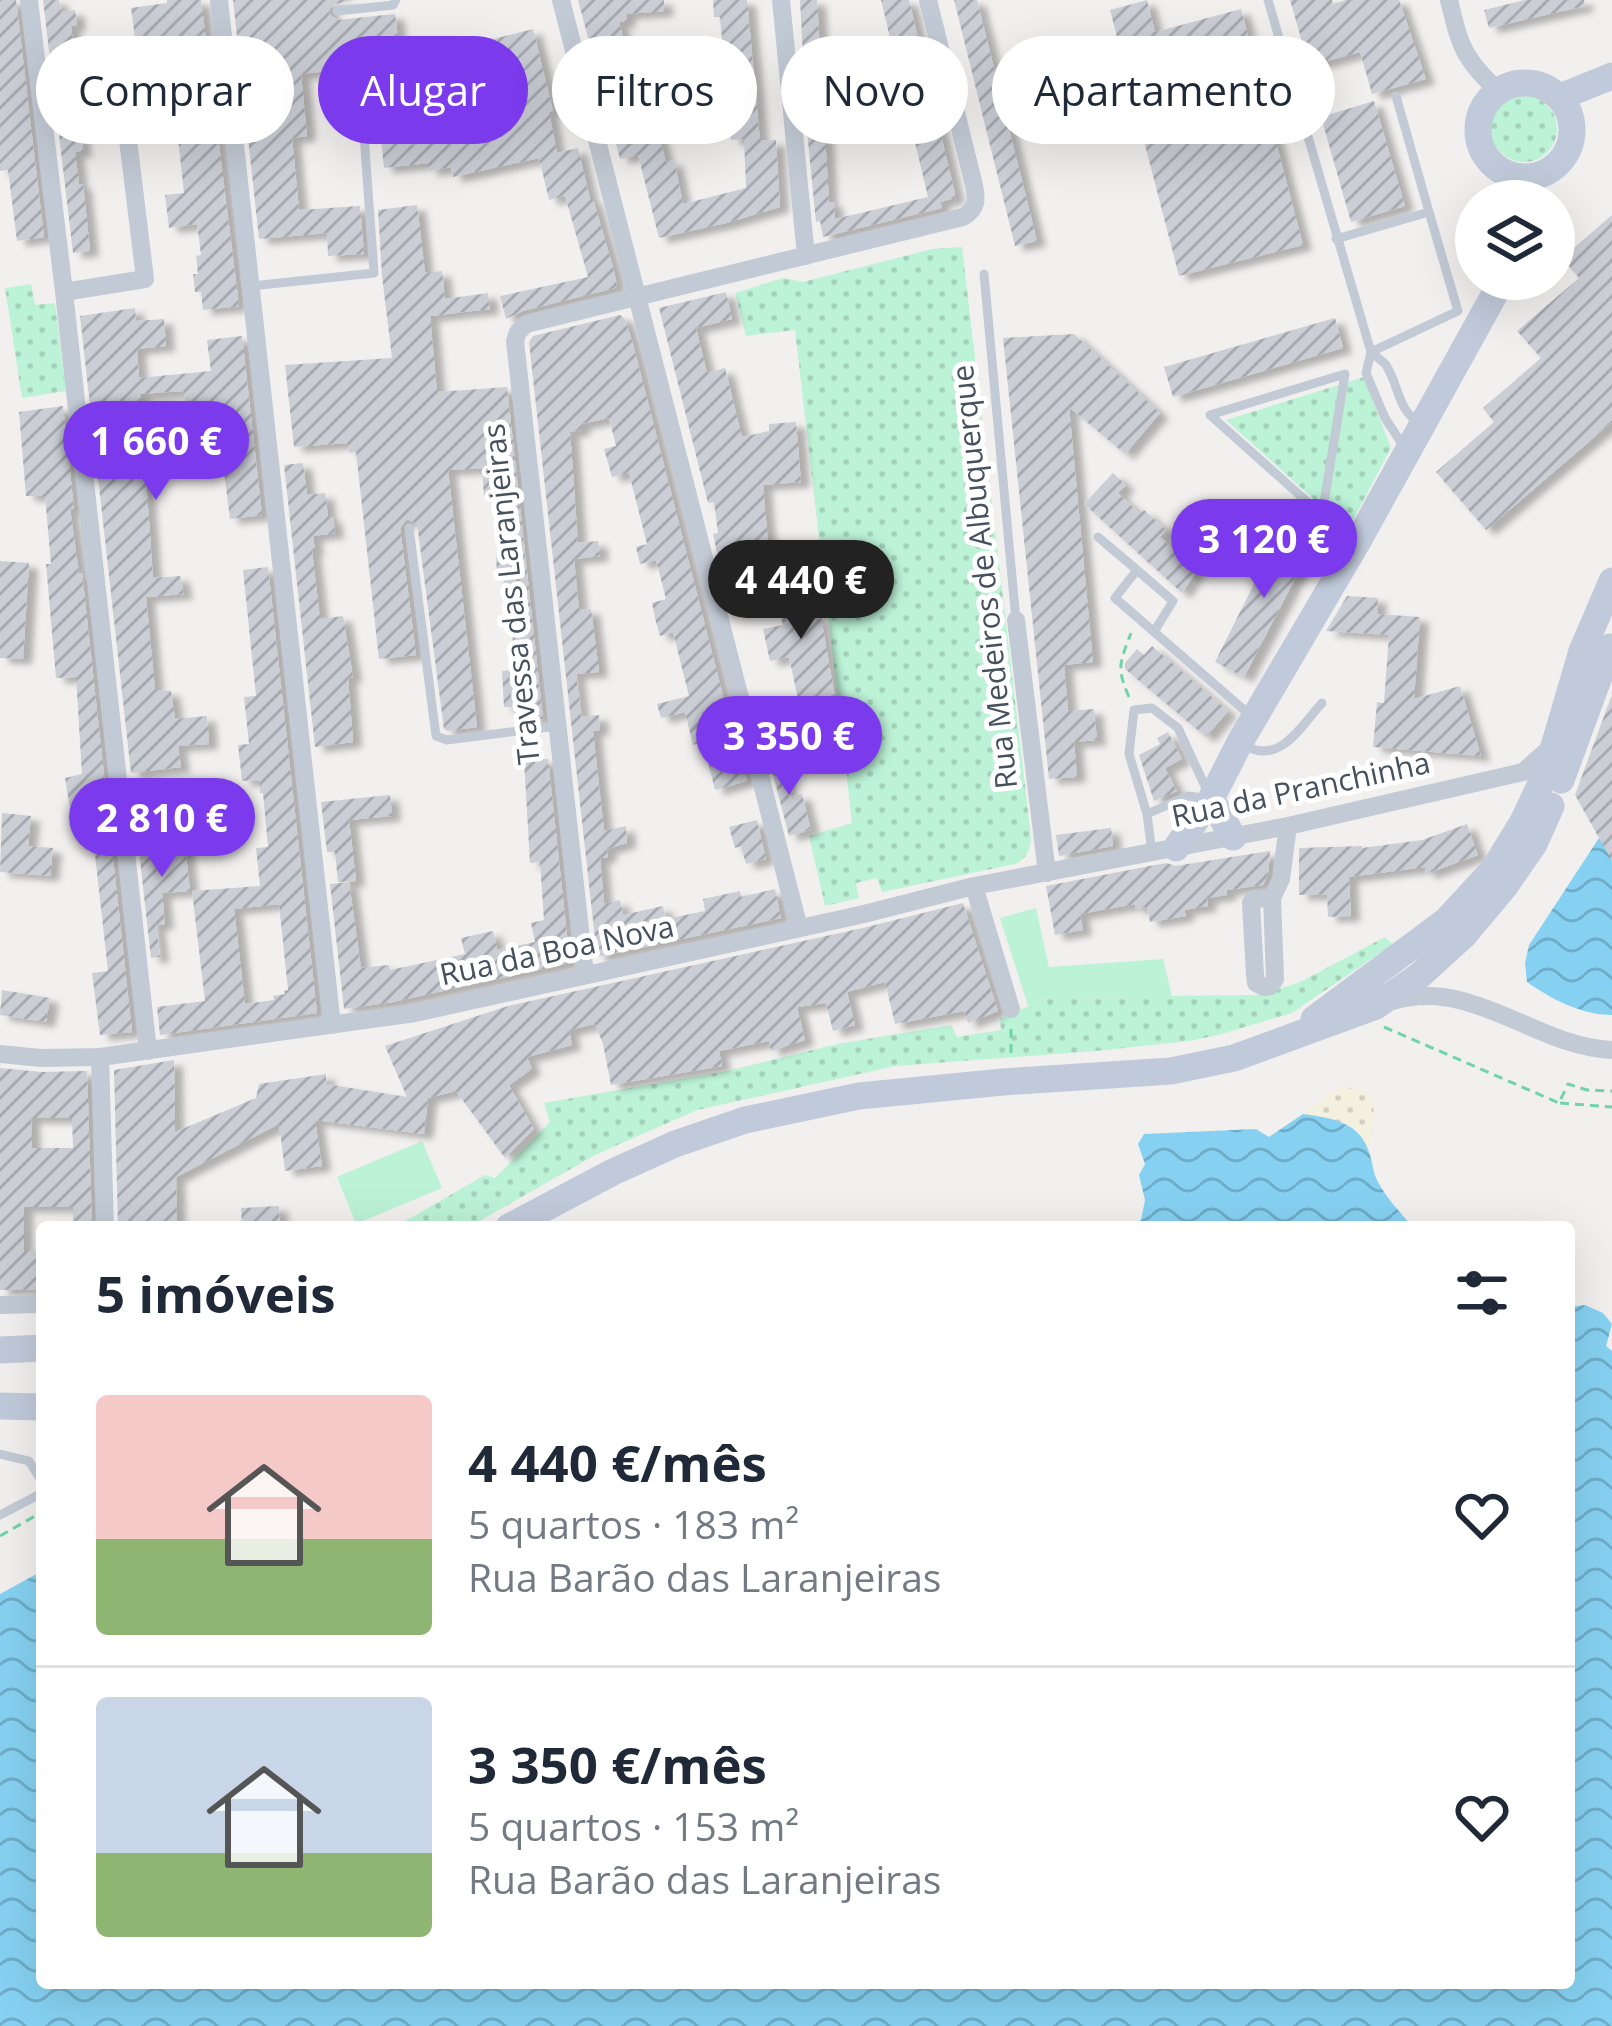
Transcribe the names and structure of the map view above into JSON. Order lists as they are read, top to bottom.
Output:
{
  "streets": {
    "street": [
      "Rua Medeiros de Albuquerque",
      "Travessa das Laranjeiras",
      "Rua da Pranchinha",
      "Rua da Boa Nova"
    ]
  },
  "crossings": [
    ["Rua Medeiros de Albuquerque", "Rua da Pranchinha"],
    ["Travessa das Laranjeiras", "Rua da Boa Nova"],
    ["Rua da Pranchinha", "Rua da Boa Nova"]
  ],
  "page": {
    "chip": [
      "Comprar",
      "Alugar",
      "Filtros",
      "Novo",
      "Apartamento"
    ],
    "price": [
      "1 660 €",
      "3 120 €",
      "4 440 €",
      "3 350 €",
      "2 810 €"
    ],
    "heading": "5 imóveis",
    "list": [
      {
        "name": "4 440 €/mês",
        "note": "5 quartos · 183 m² · Rua Barão das Laranjeiras"
      },
      {
        "name": "3 350 €/mês",
        "note": "5 quartos · 153 m² · Rua Barão das Laranjeiras"
      }
    ]
  }
}
